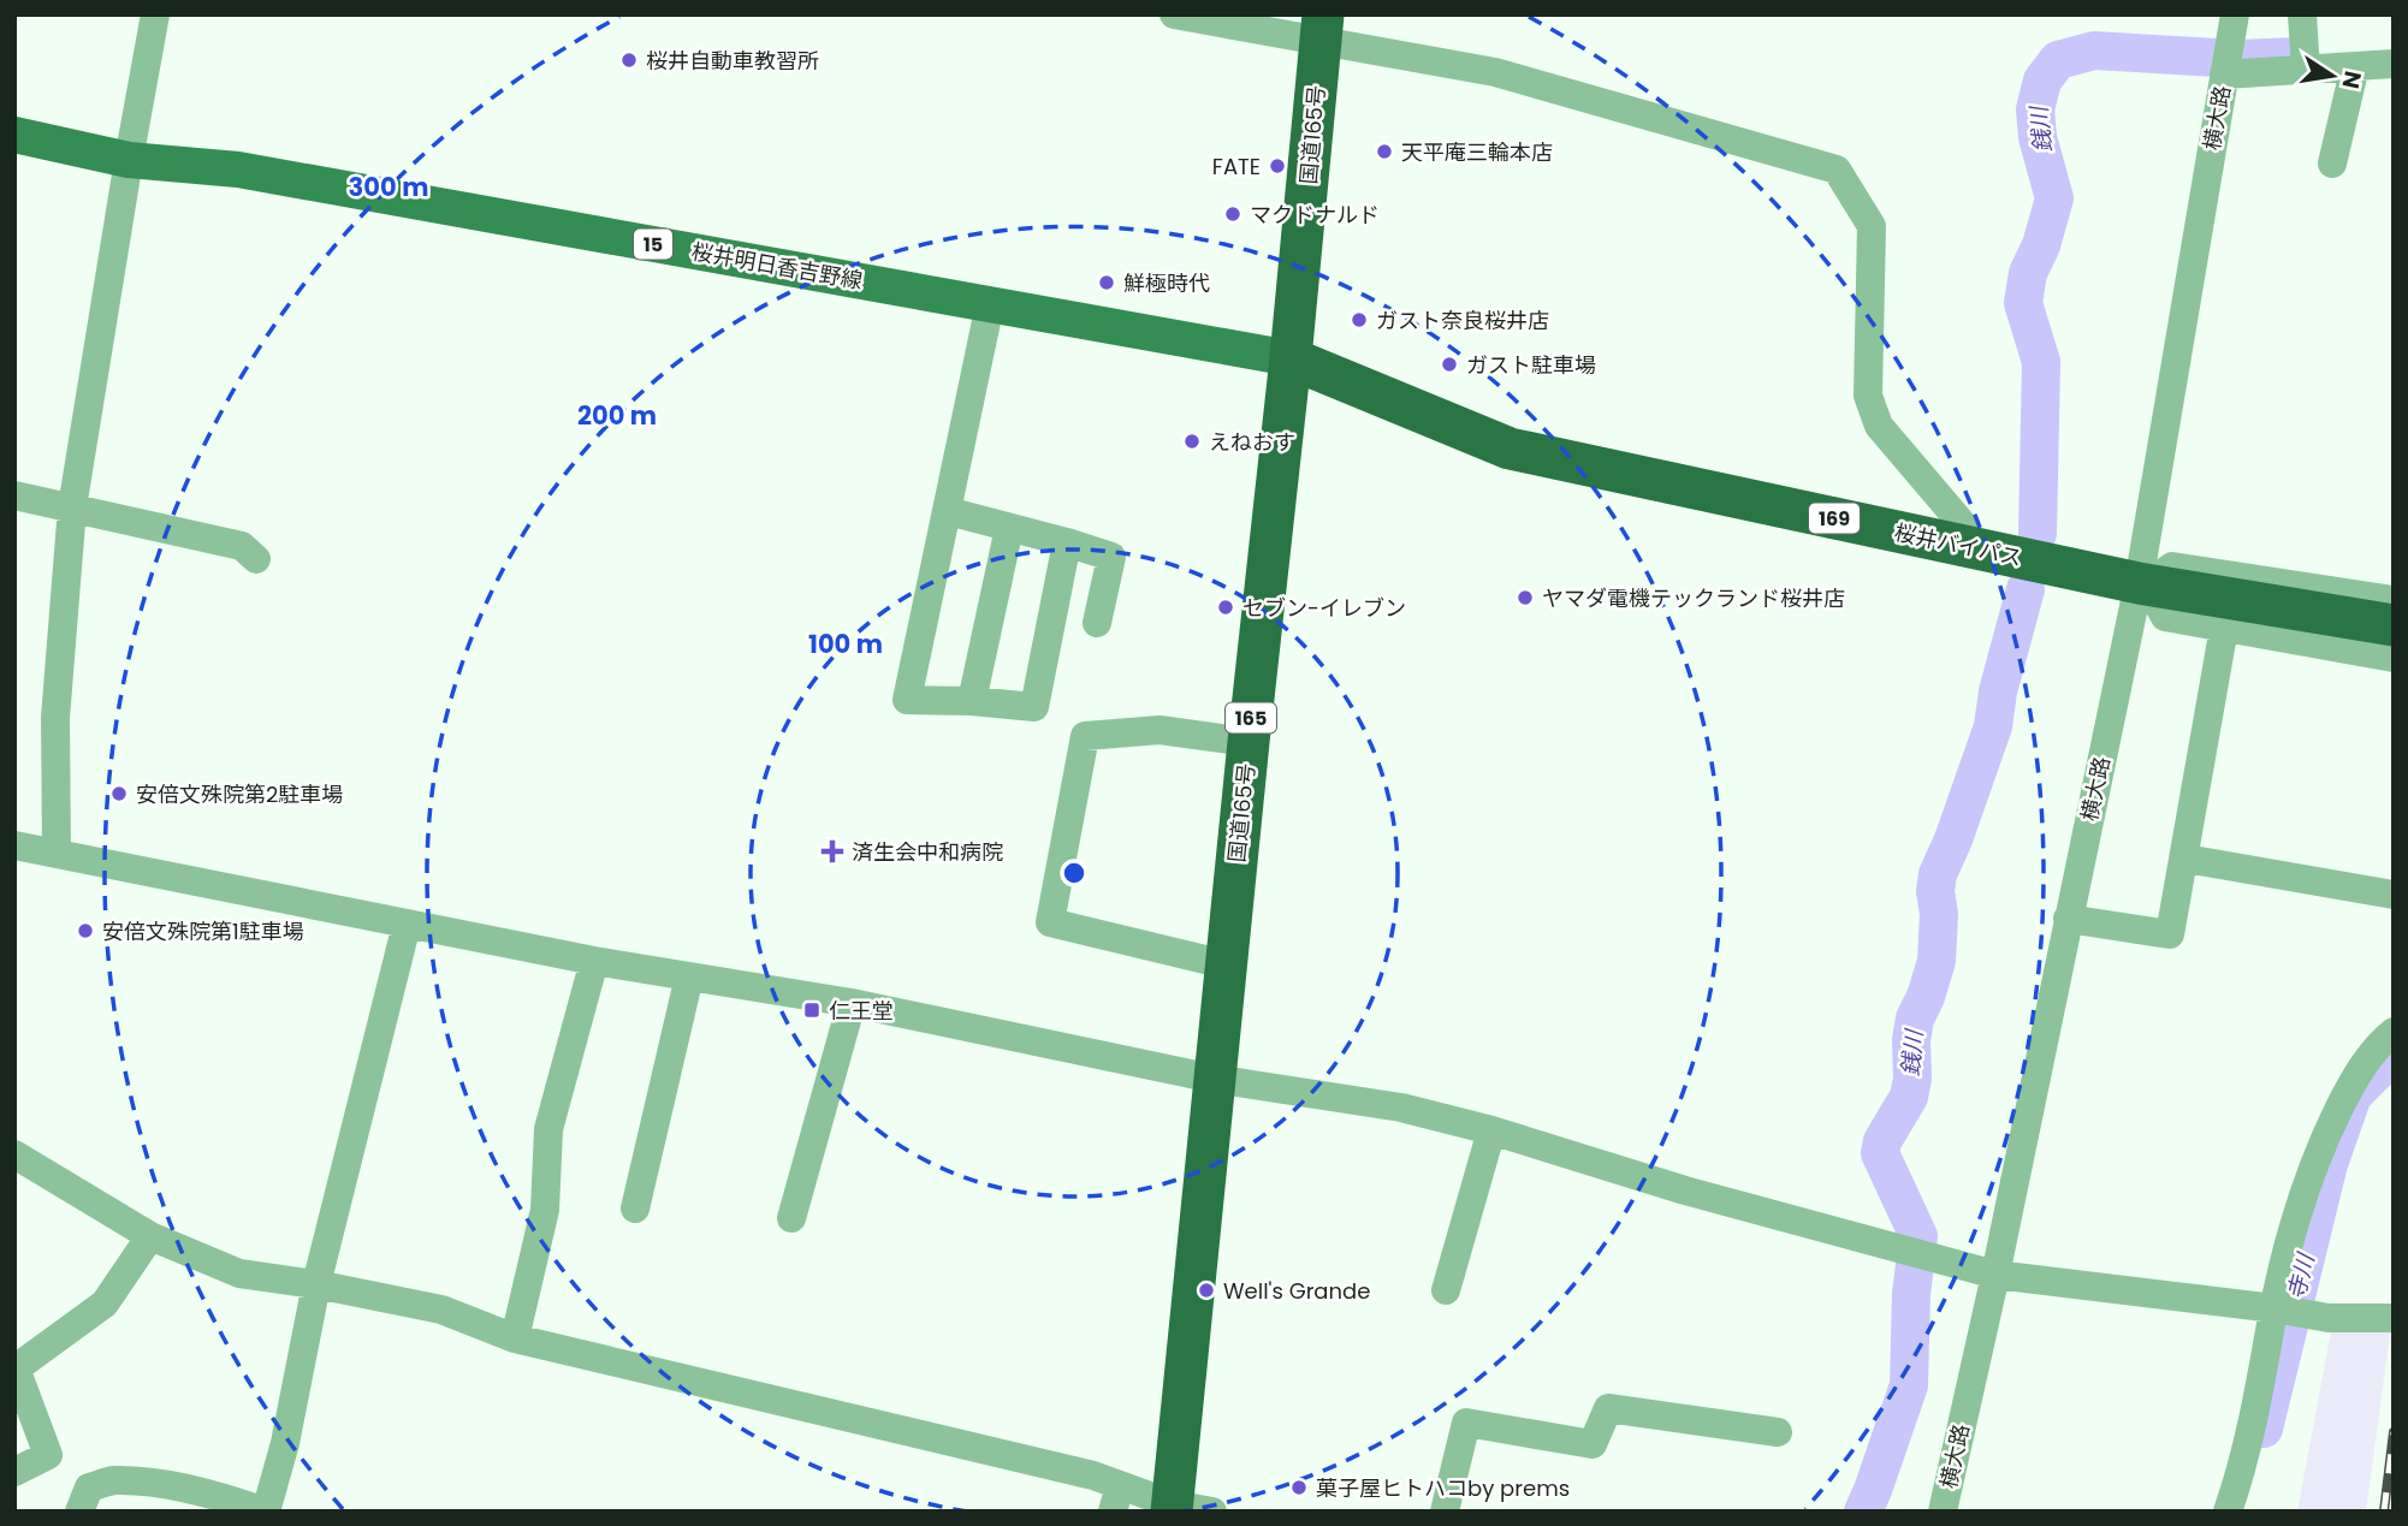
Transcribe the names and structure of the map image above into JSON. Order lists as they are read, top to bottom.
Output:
{
  "streets": {
    "highway": [
      "国道165号",
      "169",
      "桜井バイパス",
      "165"
    ],
    "main road": ["15", "桜井明日香吉野線"],
    "street": ["横大路"]
  },
  "crossings": [
    ["横大路", "桜井バイパス"],
    ["国道165号", "桜井明日香吉野線"],
    ["国道165号", "桜井バイパス"],
    ["桜井明日香吉野線", "桜井バイパス"]
  ],
  "water": ["銭川", "寺川"],
  "places": {
    "other": [
      "桜井自動車教習所",
      "天平庵三輪本店",
      "FATE",
      "マクドナルド",
      "鮮極時代",
      "ガスト奈良桜井店",
      "ガスト駐車場",
      "えねおす",
      "ヤマダ電機テックランド桜井店",
      "セブン-イレブン",
      "安倍文殊院第2駐車場",
      "安倍文殊院第1駐車場",
      "Well's Grande",
      "菓子屋ヒトハコby prems"
    ],
    "health": ["済生会中和病院"],
    "transit": ["仁王堂"]
  },
  "north": "right",
  "rings": ["300 m", "200 m", "100 m"]
}
